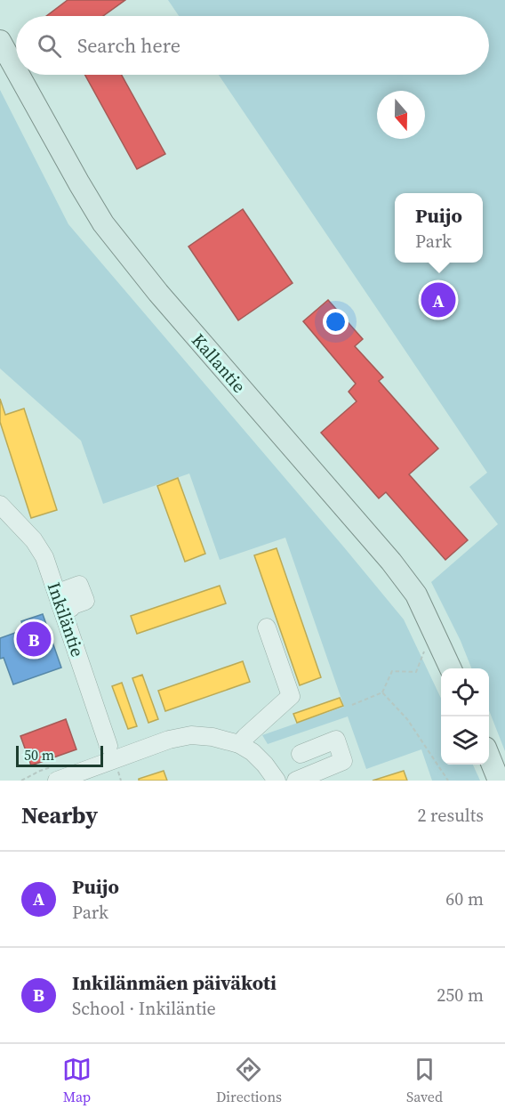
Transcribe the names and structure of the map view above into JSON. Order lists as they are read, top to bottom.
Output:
{
  "streets": {
    "main road": ["Kallantie"],
    "street": ["Inkiläntie"]
  },
  "scale_bar": "50 m",
  "north": "bottom",
  "page": {
    "search": "Search here",
    "popup": ["Puijo", "Park"],
    "pins": ["A", "B"],
    "scale": "50 m",
    "heading": ["Nearby", "2 results"],
    "list": [
      {
        "mark": "A",
        "name": "Puijo",
        "note": "Park",
        "value": "60 m"
      },
      {
        "mark": "B",
        "name": "Inkilänmäen päiväkoti",
        "note": "School · Inkiläntie",
        "value": "250 m"
      }
    ],
    "nav": ["Map", "Directions", "Saved"]
  }
}
